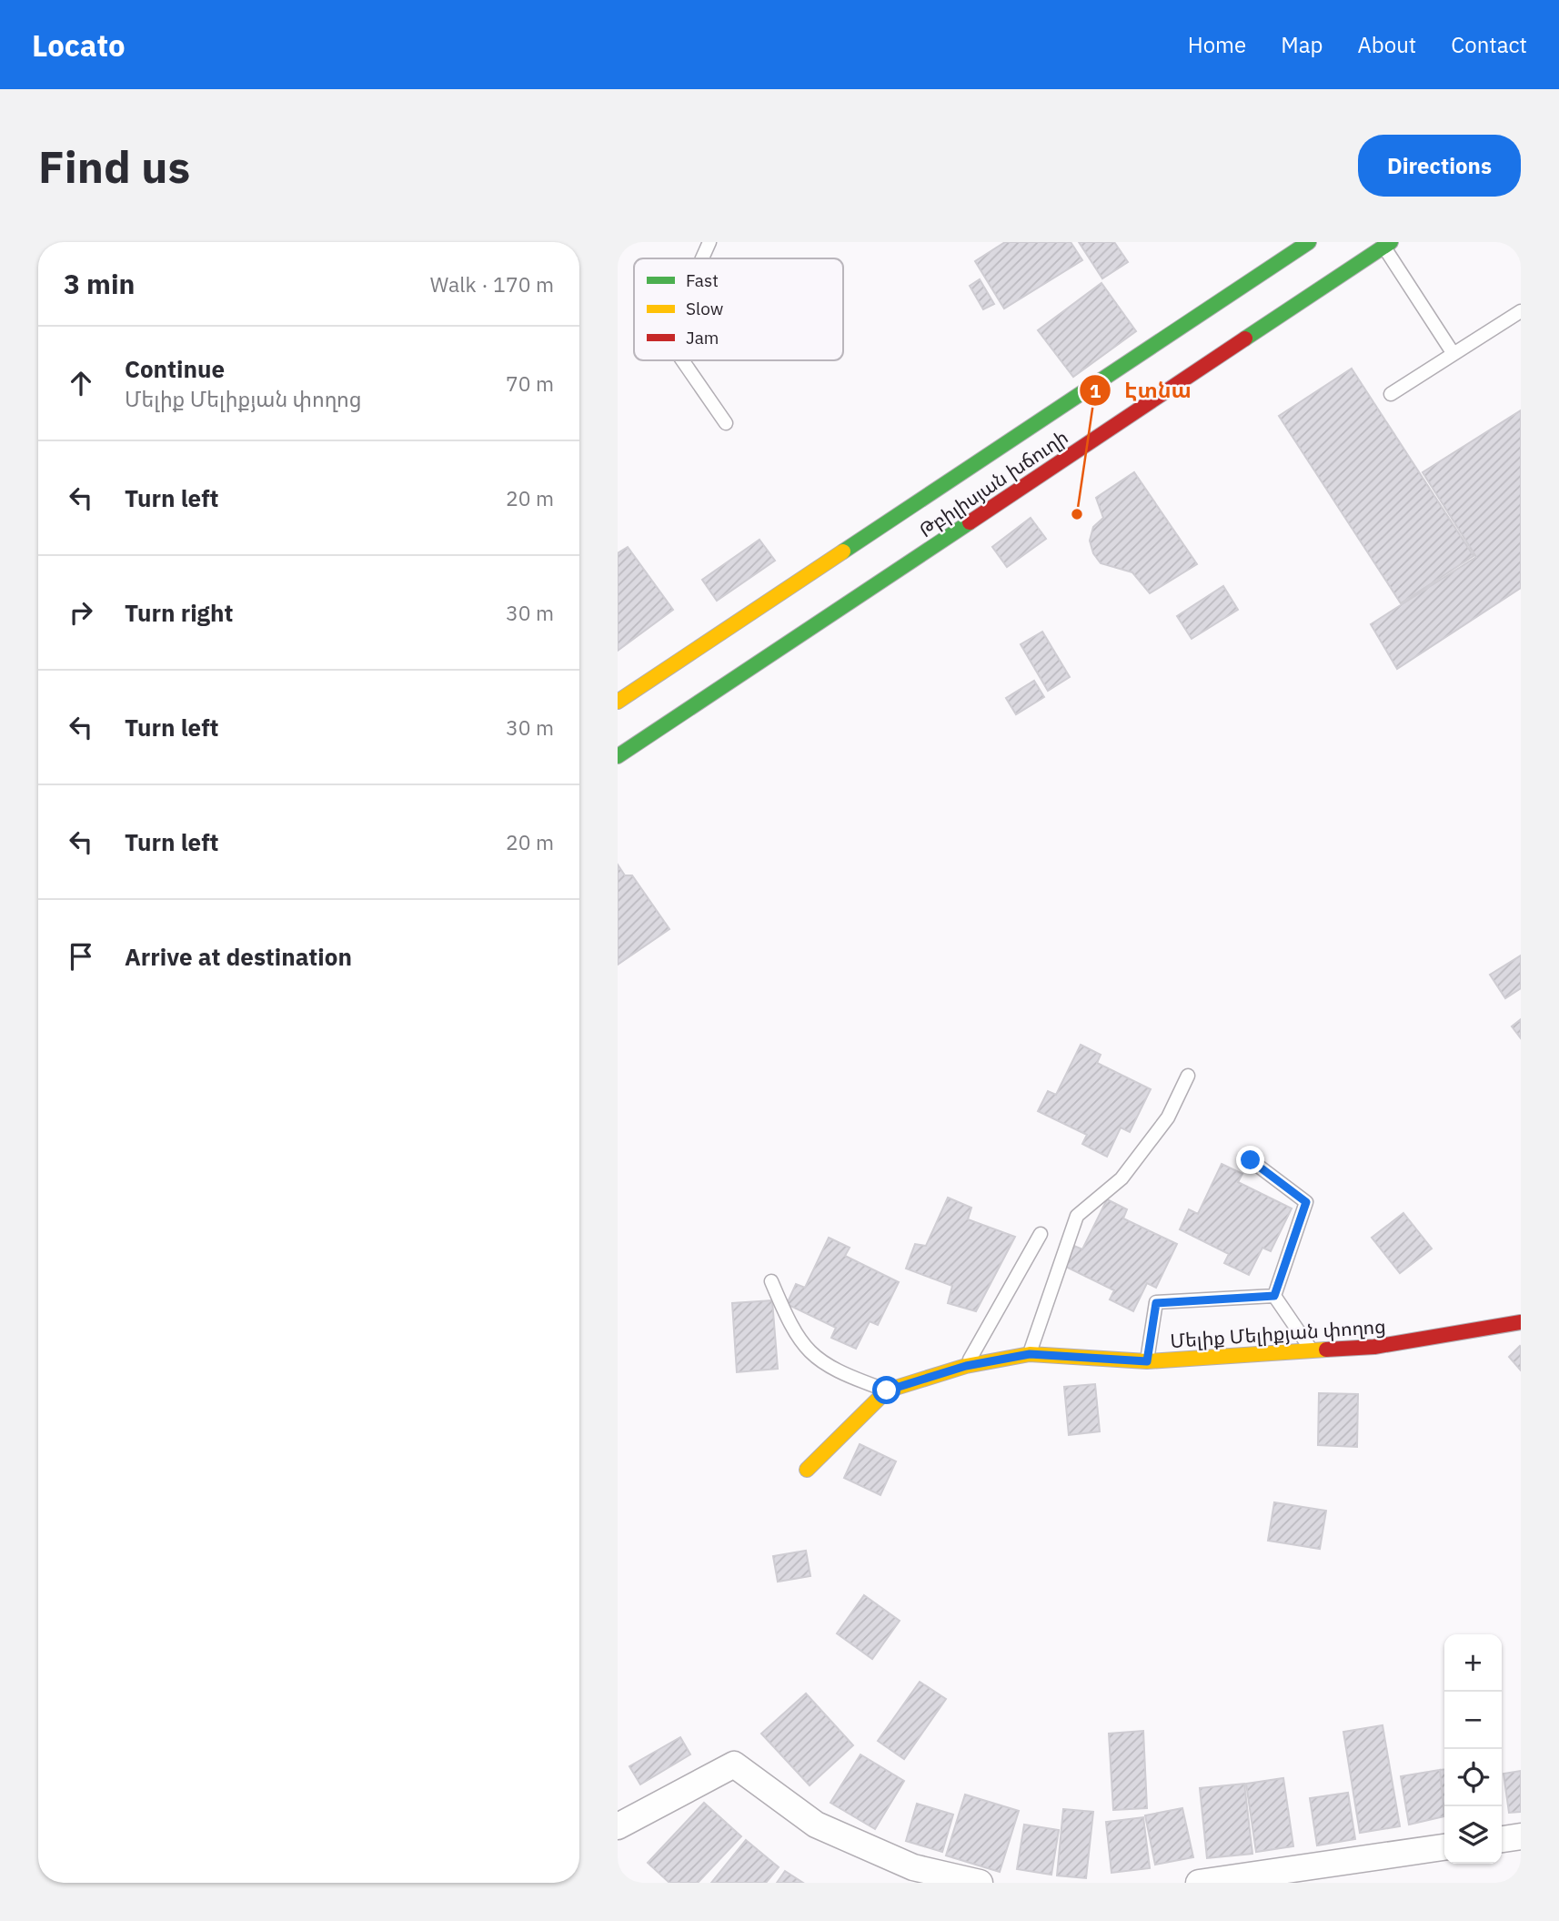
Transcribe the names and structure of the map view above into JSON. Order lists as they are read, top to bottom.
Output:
{
  "streets": {
    "main road": ["Թբիլիսյան խճուղի", "Մելիք Մելիքյան փողոց"]
  },
  "places": ["Էտնա"],
  "legend": ["Fast", "Slow", "Jam"],
  "page": {
    "header": "Locato",
    "nav": [
      "Home",
      "Map",
      "About",
      "Contact"
    ],
    "buttons": "Directions",
    "title": "Find us",
    "heading": ["3 min", "Walk · 170 m"],
    "list": [
      ["Continue", "Մելիք Մելիքյան փողոց", "70 m"],
      ["Turn left", "20 m"],
      ["Turn right", "30 m"],
      ["Turn left", "30 m"],
      ["Turn left", "20 m"],
      "Arrive at destination"
    ],
    "map_buttons": ["+", "−"]
  }
}
